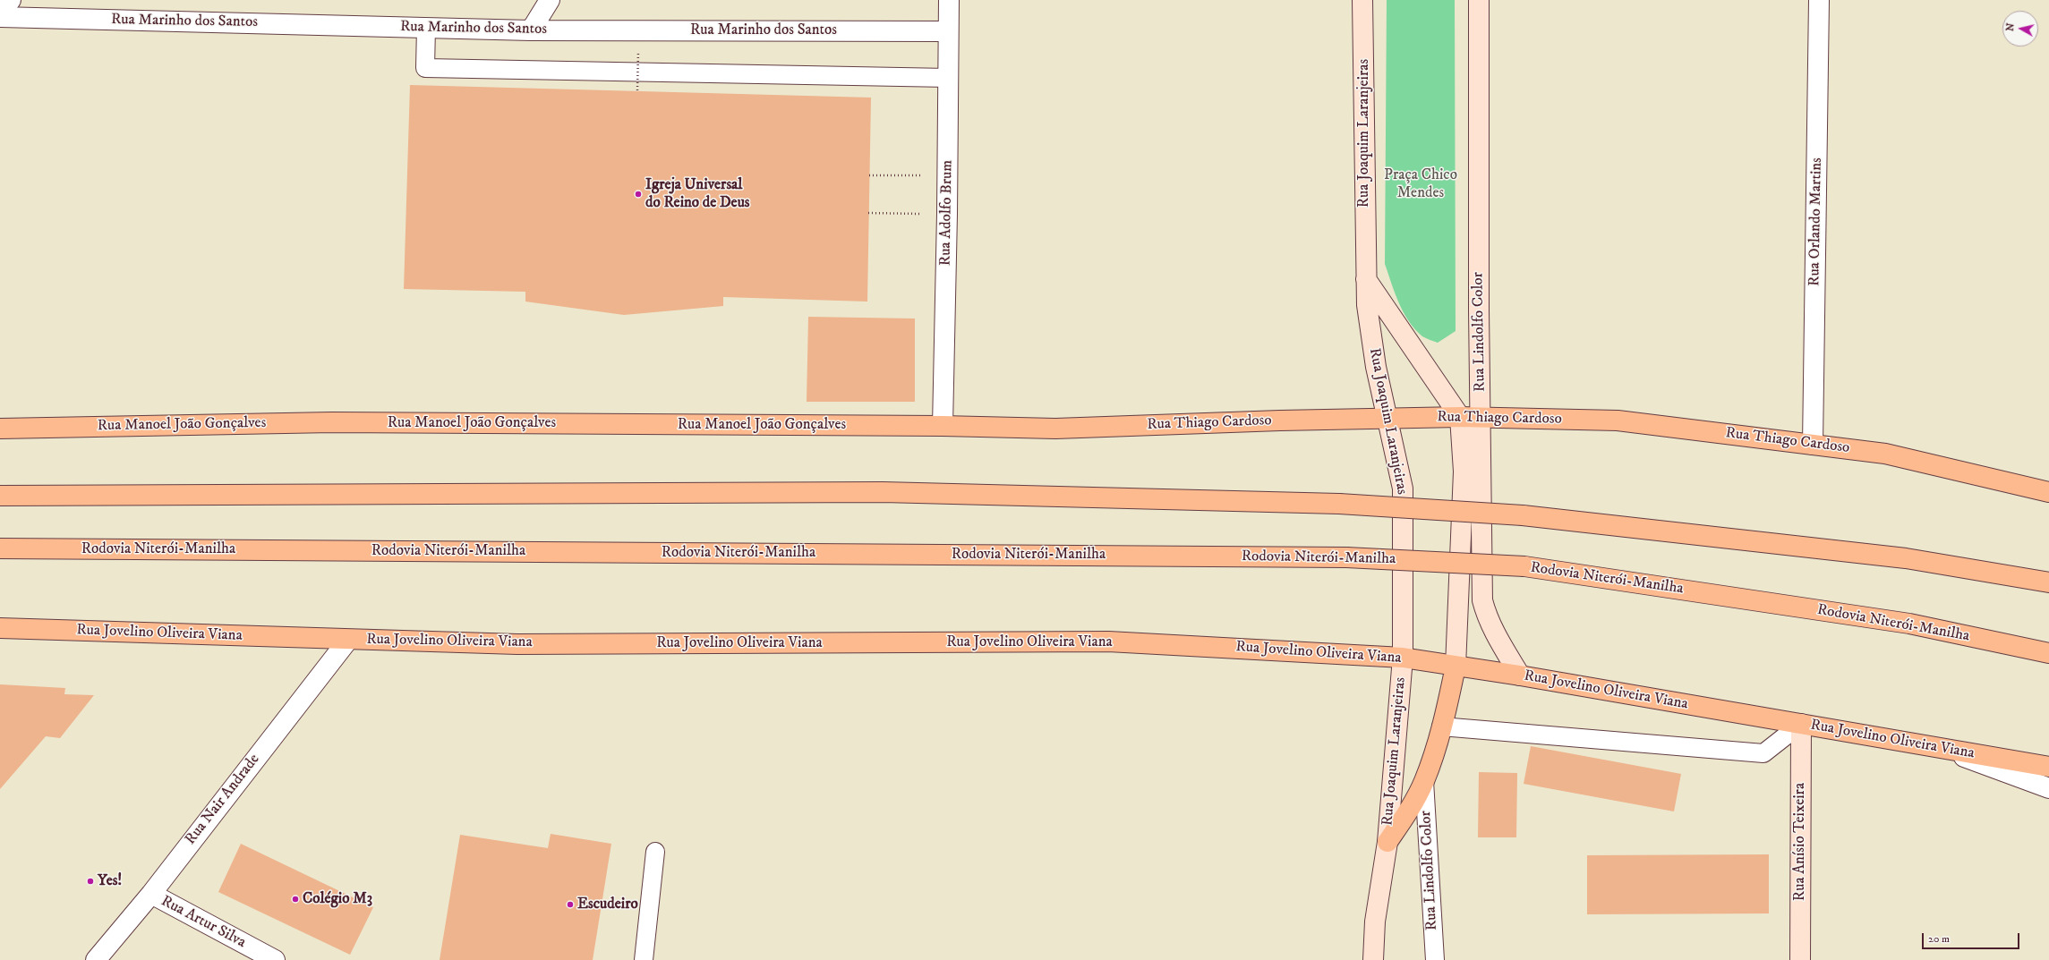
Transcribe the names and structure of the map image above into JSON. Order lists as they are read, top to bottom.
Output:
{
  "streets": {
    "main road": [
      "Rua Joaquim Laranjeiras",
      "Rua Lindolfo Color",
      "Rua Thiago Cardoso",
      "Rua Manoel João Gonçalves",
      "Rodovia Niterói-Manilha",
      "Rua Jovelino Oliveira Viana",
      "Rua Anísio Teixeira"
    ],
    "street": [
      "Rua Marinho dos Santos",
      "Rua Adolfo Brum",
      "Rua Orlando Martins",
      "Rua Nair Andrade",
      "Rua Artur Silva"
    ]
  },
  "crossings": [
    ["Rua Marinho dos Santos", "Rua Adolfo Brum"],
    ["Rua Joaquim Laranjeiras", "Rua Thiago Cardoso"],
    ["Rua Joaquim Laranjeiras", "Rua Jovelino Oliveira Viana"],
    ["Rua Adolfo Brum", "Rua Thiago Cardoso"],
    ["Rua Adolfo Brum", "Rua Manoel João Gonçalves"],
    ["Rua Orlando Martins", "Rua Thiago Cardoso"],
    ["Rua Lindolfo Color", "Rua Thiago Cardoso"],
    ["Rua Lindolfo Color", "Rua Jovelino Oliveira Viana"],
    ["Rua Thiago Cardoso", "Rua Manoel João Gonçalves"],
    ["Rua Jovelino Oliveira Viana", "Rua Nair Andrade"],
    ["Rua Jovelino Oliveira Viana", "Rua Anísio Teixeira"],
    ["Rua Nair Andrade", "Rua Artur Silva"]
  ],
  "parks": ["Praça Chico Mendes"],
  "places": [
    "Igreja Universal do Reino de Deus",
    "Yes!",
    "Colégio M3",
    "Escudeiro"
  ],
  "scale_bar": "20 m",
  "north": "left"
}
